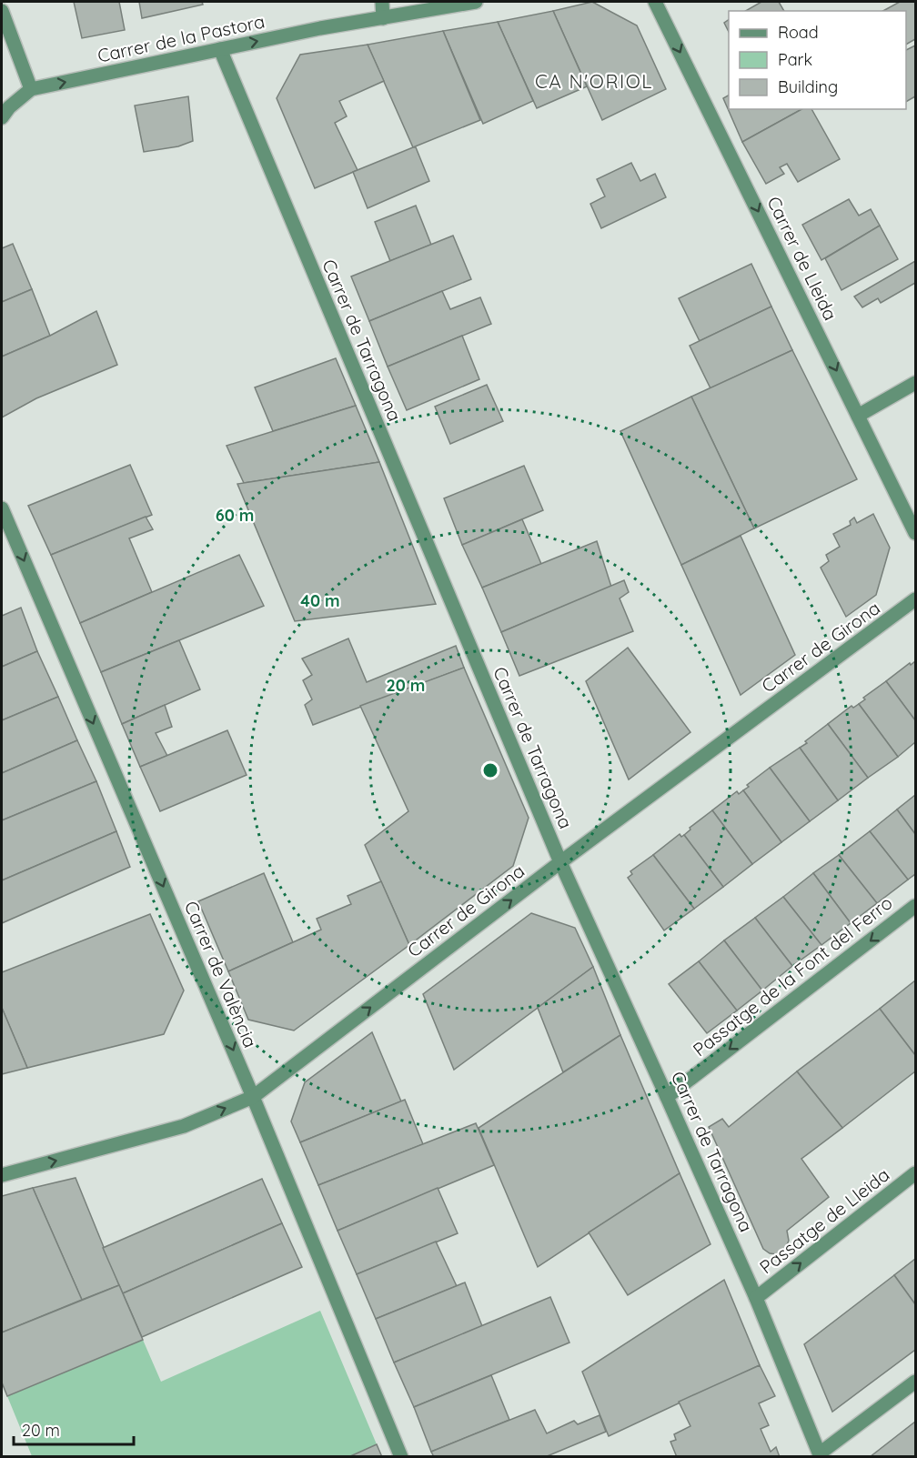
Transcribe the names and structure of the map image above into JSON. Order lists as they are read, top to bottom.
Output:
{
  "streets": {
    "street": [
      "Carrer de la Pastora",
      "Carrer de Lleida",
      "Carrer de Tarragona",
      "Carrer de Girona",
      "Carrer de València",
      "Passatge de la Font del Ferro",
      "Passatge de Lleida"
    ]
  },
  "crossings": [
    ["Carrer de la Pastora", "Carrer de Tarragona"],
    ["Carrer de Tarragona", "Carrer de Girona"],
    ["Carrer de Tarragona", "Passatge de la Font del Ferro"],
    ["Carrer de Tarragona", "Passatge de Lleida"],
    ["Carrer de Girona", "Carrer de València"]
  ],
  "one_way": [
    "Carrer de la Pastora",
    "Carrer de Lleida",
    "Carrer de Girona",
    "Carrer de València",
    "Passatge de la Font del Ferro",
    "Passatge de Lleida"
  ],
  "districts": ["CA N'ORIOL"],
  "legend": ["Road", "Park", "Building"],
  "scale_bar": "20 m",
  "rings": ["60 m", "40 m", "20 m"]
}
